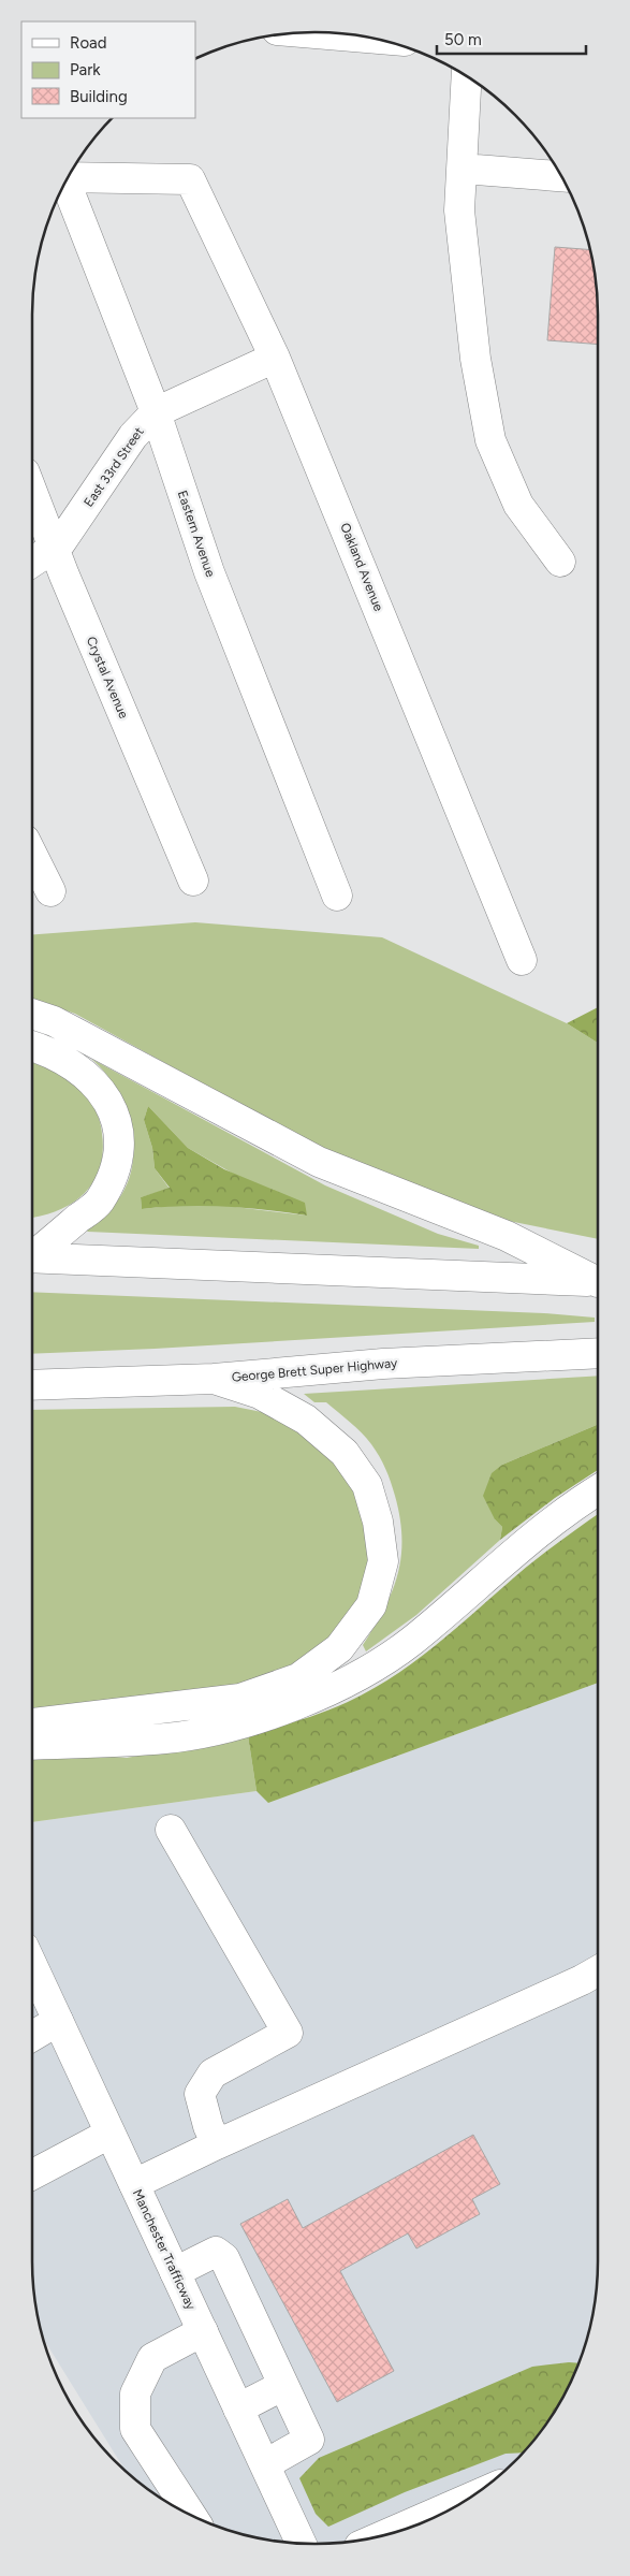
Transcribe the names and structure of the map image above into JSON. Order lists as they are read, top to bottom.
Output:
{
  "streets": {
    "main road": [
      "East 33rd Street",
      "Eastern Avenue",
      "Oakland Avenue",
      "Crystal Avenue",
      "George Brett Super Highway",
      "Manchester Trafficway"
    ]
  },
  "crossings": [
    ["East 33rd Street", "Eastern Avenue"],
    ["East 33rd Street", "Oakland Avenue"],
    ["East 33rd Street", "Crystal Avenue"]
  ],
  "legend": ["Road", "Park", "Building"],
  "scale_bar": "50 m"
}
